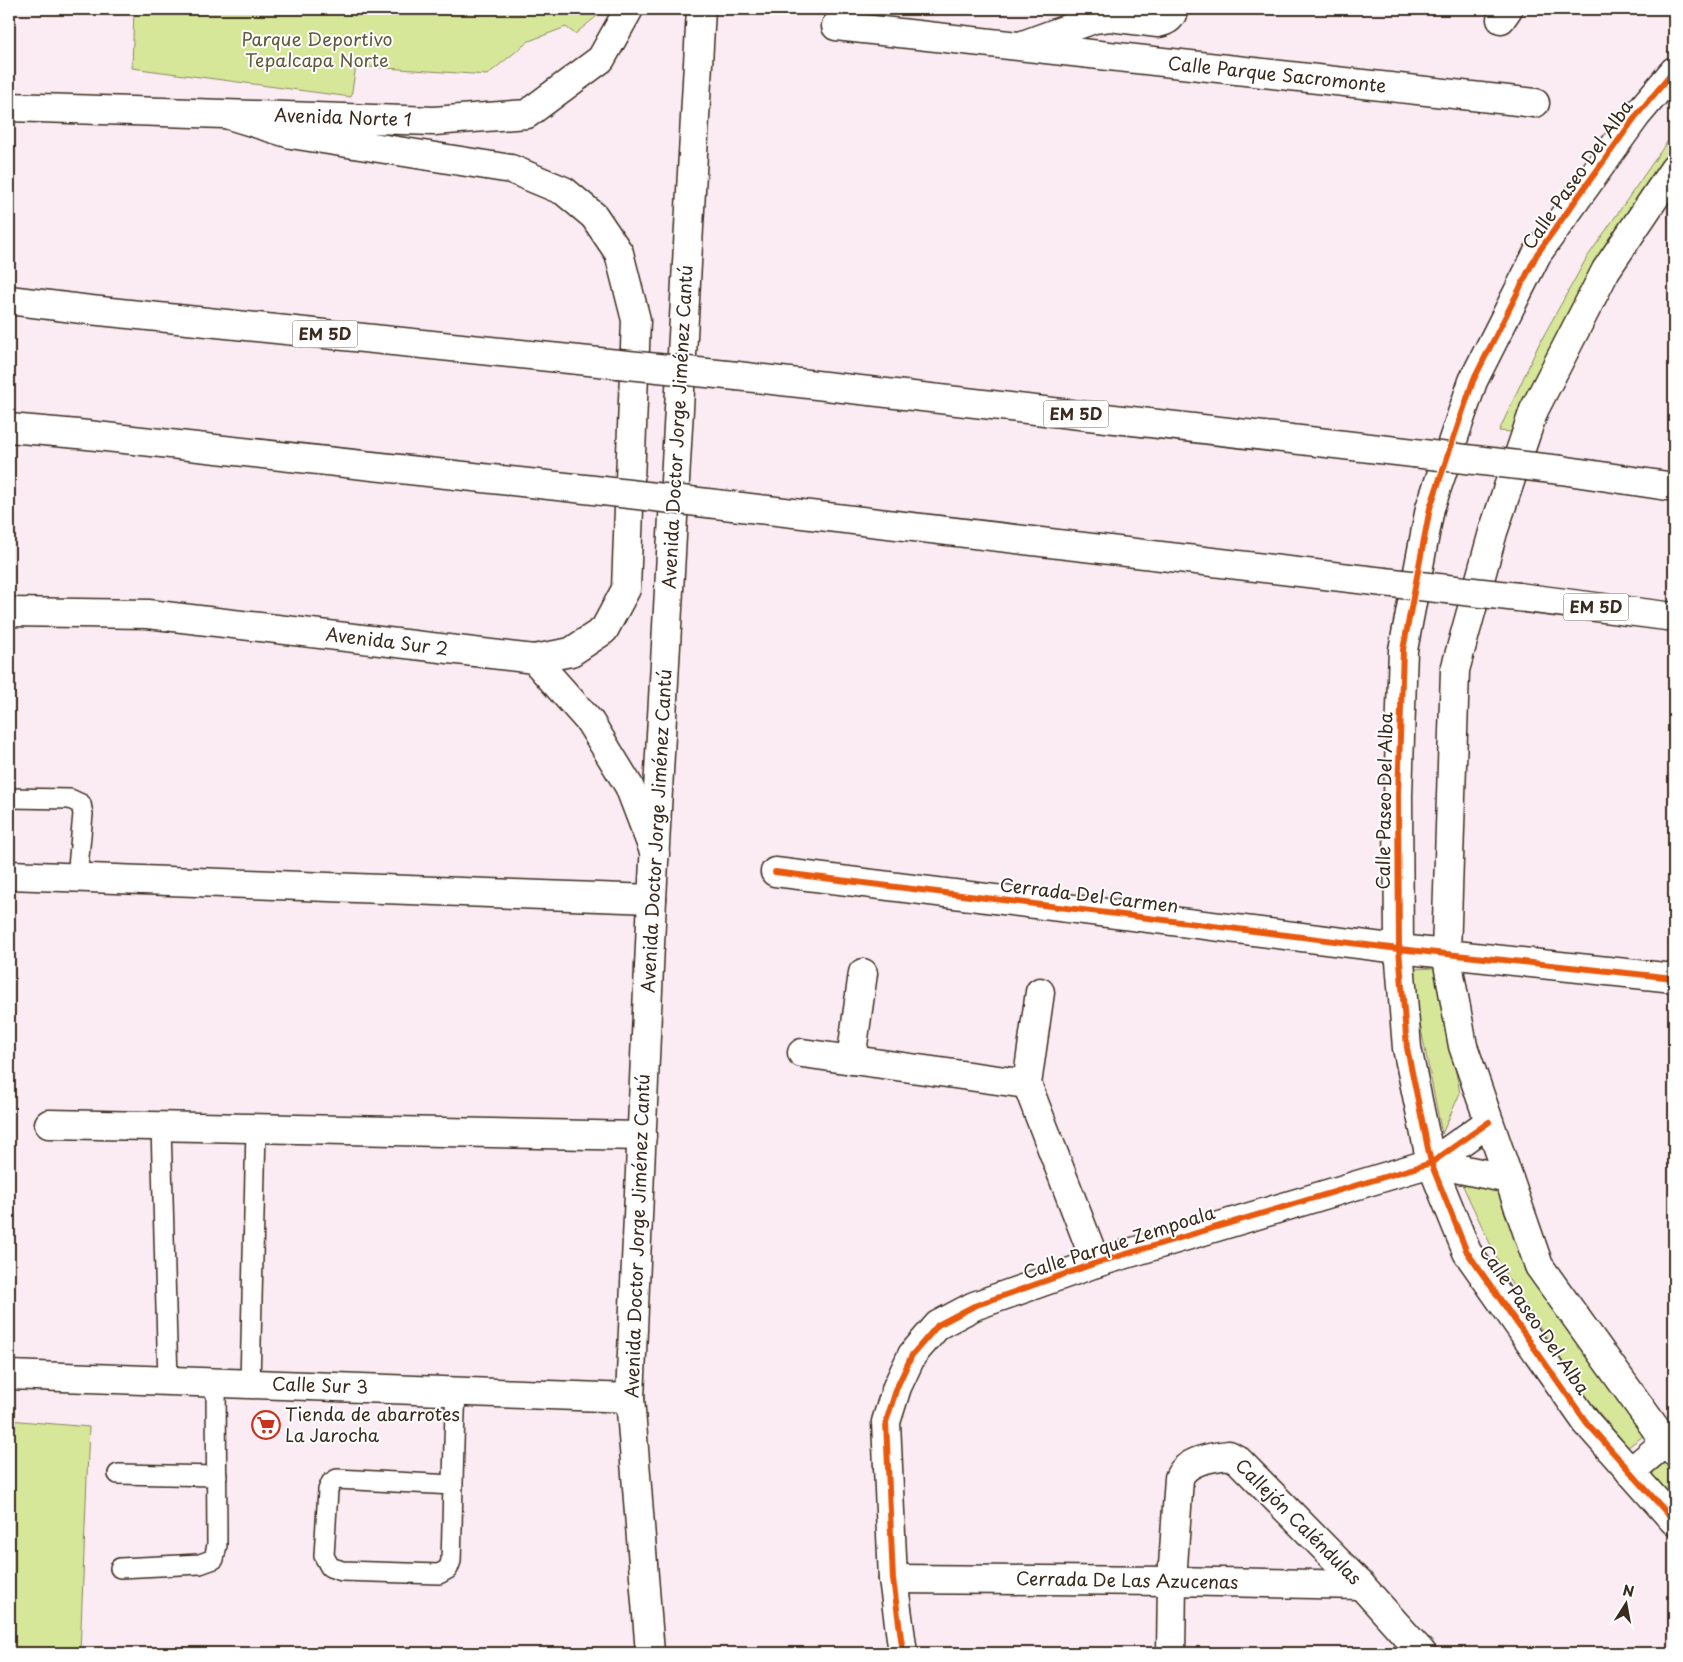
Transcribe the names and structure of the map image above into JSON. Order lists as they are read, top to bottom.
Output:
{
  "streets": {
    "main road": [
      "Calle Parque Sacromonte",
      "Avenida Norte 1",
      "Calle Paseo Del Alba",
      "EM 5D",
      "Avenida Doctor Jorge Jiménez Cantú",
      "Avenida Sur 2",
      "Cerrada Del Carmen",
      "Calle Parque Zempoala",
      "Calle Sur 3",
      "Callejón Caléndulas",
      "Cerrada De Las Azucenas"
    ]
  },
  "crossings": [
    ["Avenida Norte 1", "Avenida Sur 2"],
    ["Calle Paseo Del Alba", "Cerrada Del Carmen"],
    ["Calle Paseo Del Alba", "Calle Parque Zempoala"],
    ["Avenida Doctor Jorge Jiménez Cantú", "Calle Sur 3"],
    ["Calle Parque Zempoala", "Cerrada De Las Azucenas"],
    ["Callejón Caléndulas", "Cerrada De Las Azucenas"]
  ],
  "parks": ["Parque Deportivo Tepalcapa Norte"],
  "places": {
    "supermarket": ["Tienda de abarrotes La Jarocha"]
  },
  "north": "top"
}
